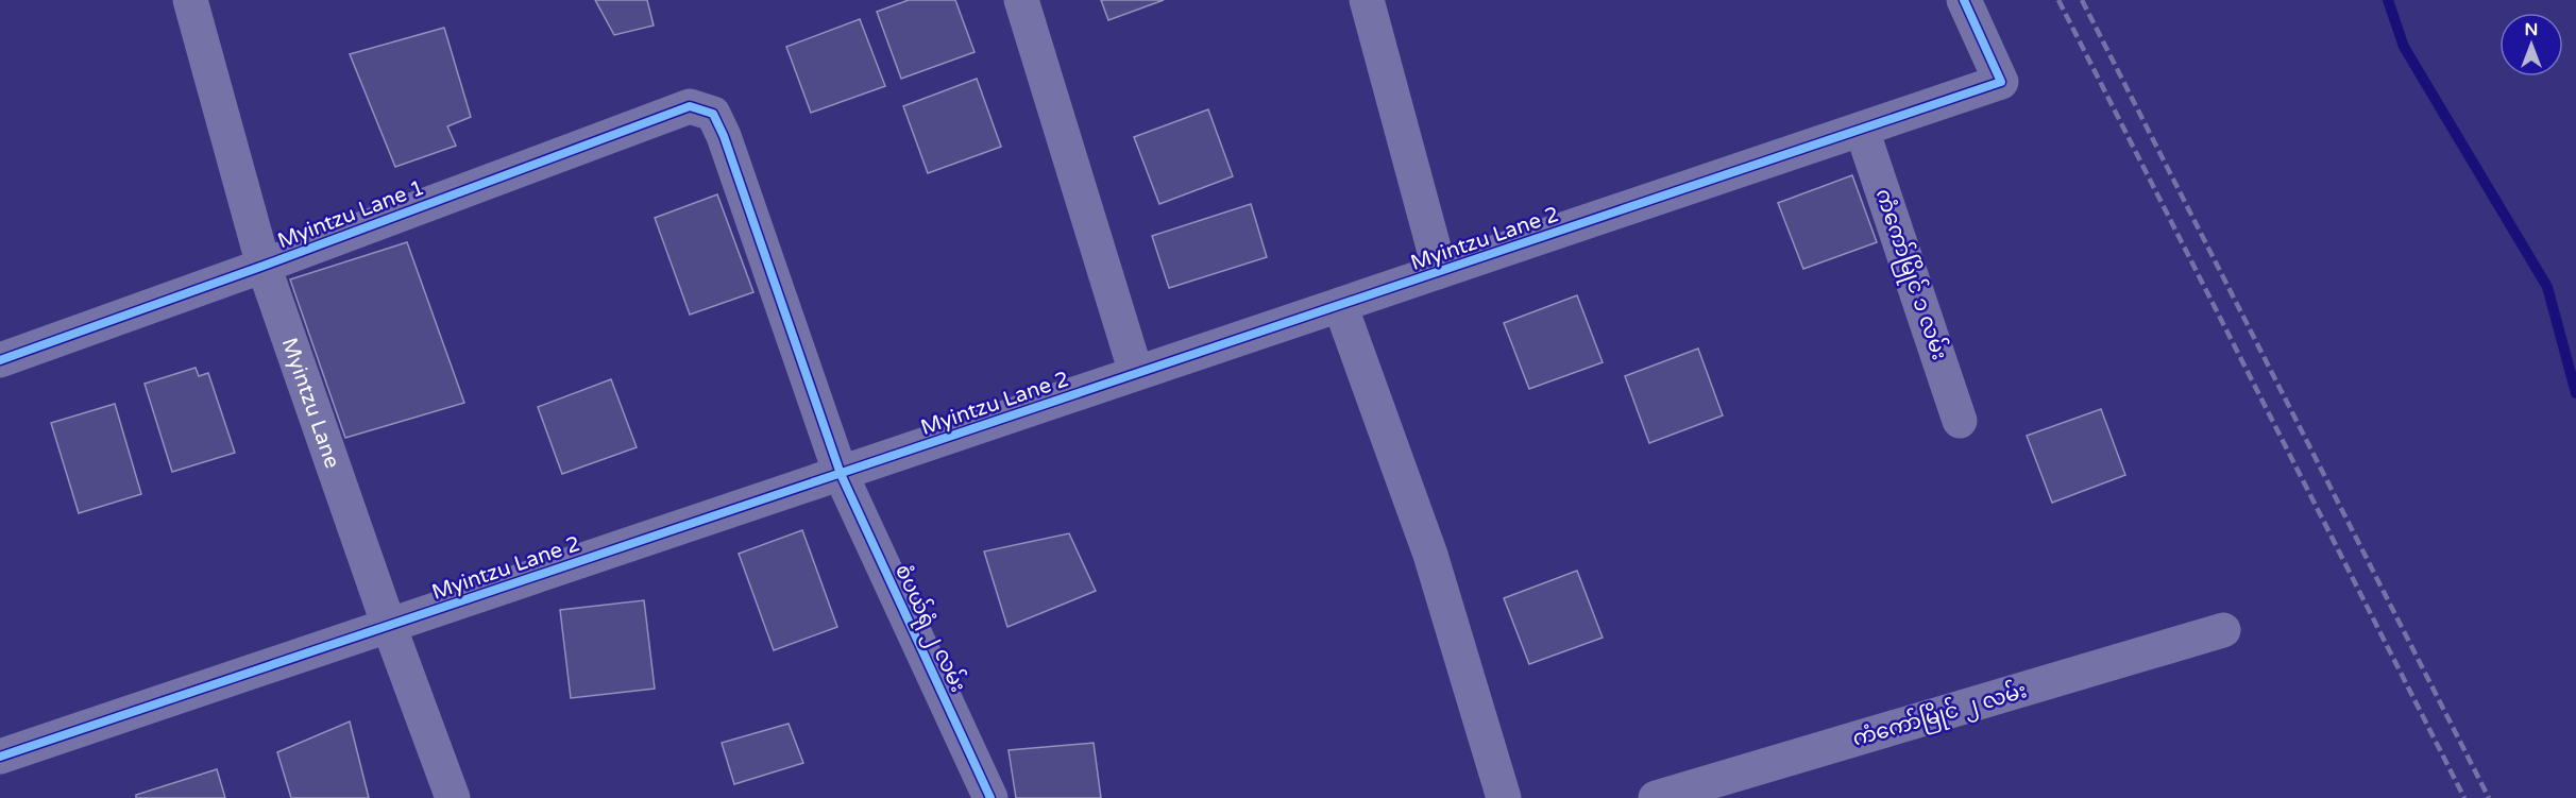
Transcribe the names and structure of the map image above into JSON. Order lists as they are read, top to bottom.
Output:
{
  "streets": {
    "street": [
      "Myintzu Lane 1",
      "Myintzu Lane 2",
      "ကံကော်မြိုင် ၁ လမ်း",
      "Myintzu Lane",
      "စံပယ်ရုံ ၂ လမ်း",
      "ကံကော်မြိုင် ၂ လမ်း"
    ]
  },
  "crossings": [
    ["Myintzu Lane 1", "Myintzu Lane"],
    ["Myintzu Lane 1", "စံပယ်ရုံ ၂ လမ်း"],
    ["Myintzu Lane 2", "ကံကော်မြိုင် ၁ လမ်း"],
    ["Myintzu Lane 2", "Myintzu Lane"],
    ["Myintzu Lane 2", "စံပယ်ရုံ ၂ လမ်း"]
  ],
  "north": "top"
}
